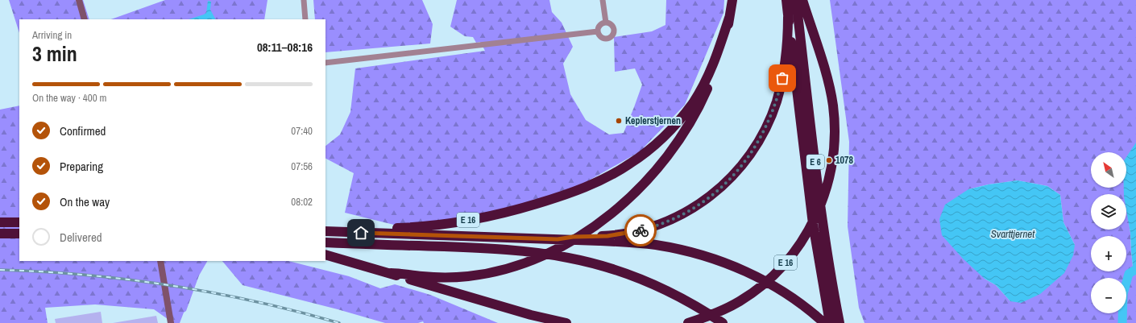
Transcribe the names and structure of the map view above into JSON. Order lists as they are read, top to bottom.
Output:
{
  "streets": {
    "highway": ["E 6", "E 16"]
  },
  "crossings": [
    ["E 6", "E 16"]
  ],
  "water": ["Svarttjernet"],
  "places": ["Keplerstjernen", "1078"],
  "north": "top left",
  "page": {
    "heading": ["3 min", "Arriving in", "08:11–08:16"],
    "bar": "On the way · 400 m",
    "list": [
      ["Confirmed", "07:40"],
      ["Preparing", "07:56"],
      ["On the way", "08:02"],
      "Delivered"
    ],
    "map_buttons": ["+", "−"]
  }
}
